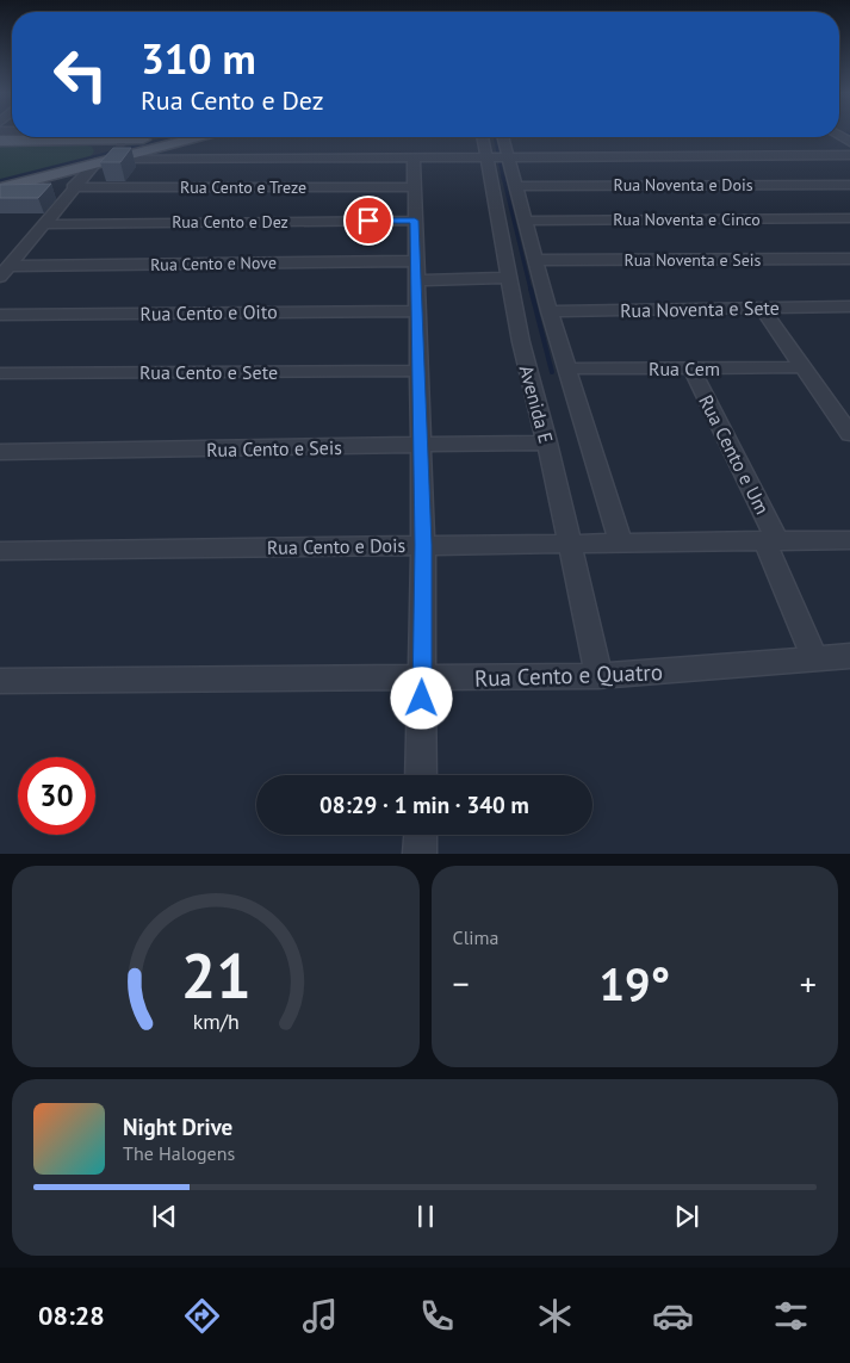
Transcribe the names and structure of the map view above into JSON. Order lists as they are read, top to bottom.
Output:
{
  "streets": {
    "street": [
      "Rua Noventa e Dois",
      "Rua Cento e Treze",
      "Rua Noventa e Cinco",
      "Rua Cento e Dez",
      "Rua Noventa e Seis",
      "Rua Cento e Nove",
      "Rua Noventa e Sete",
      "Rua Cento e Oito",
      "Rua Cem",
      "Rua Cento e Sete",
      "Avenida E",
      "Rua Cento e Seis",
      "Rua Cento e Um",
      "Rua Cento e Dois",
      "Rua Cento e Quatro"
    ]
  },
  "crossings": [
    ["Rua Noventa e Dois", "Avenida E"],
    ["Rua Noventa e Cinco", "Avenida E"],
    ["Rua Noventa e Seis", "Avenida E"],
    ["Rua Cento e Nove", "Avenida E"],
    ["Rua Noventa e Sete", "Avenida E"],
    ["Rua Cem", "Avenida E"],
    ["Rua Cem", "Rua Cento e Um"],
    ["Avenida E", "Rua Cento e Seis"],
    ["Avenida E", "Rua Cento e Dois"],
    ["Avenida E", "Rua Cento e Quatro"],
    ["Rua Cento e Um", "Rua Cento e Dois"],
    ["Rua Cento e Um", "Rua Cento e Quatro"]
  ],
  "page": {
    "turn": ["310 m", "Rua Cento e Dez"],
    "limit": "30",
    "trip": "08:29 · 1 min · 340 m",
    "tile": "Clima",
    "heat": ["−", "19°", "+"],
    "song": ["Night Drive", "The Halogens"],
    "tabs": "08:28",
    "gauge": ["21", "km/h"]
  }
}
